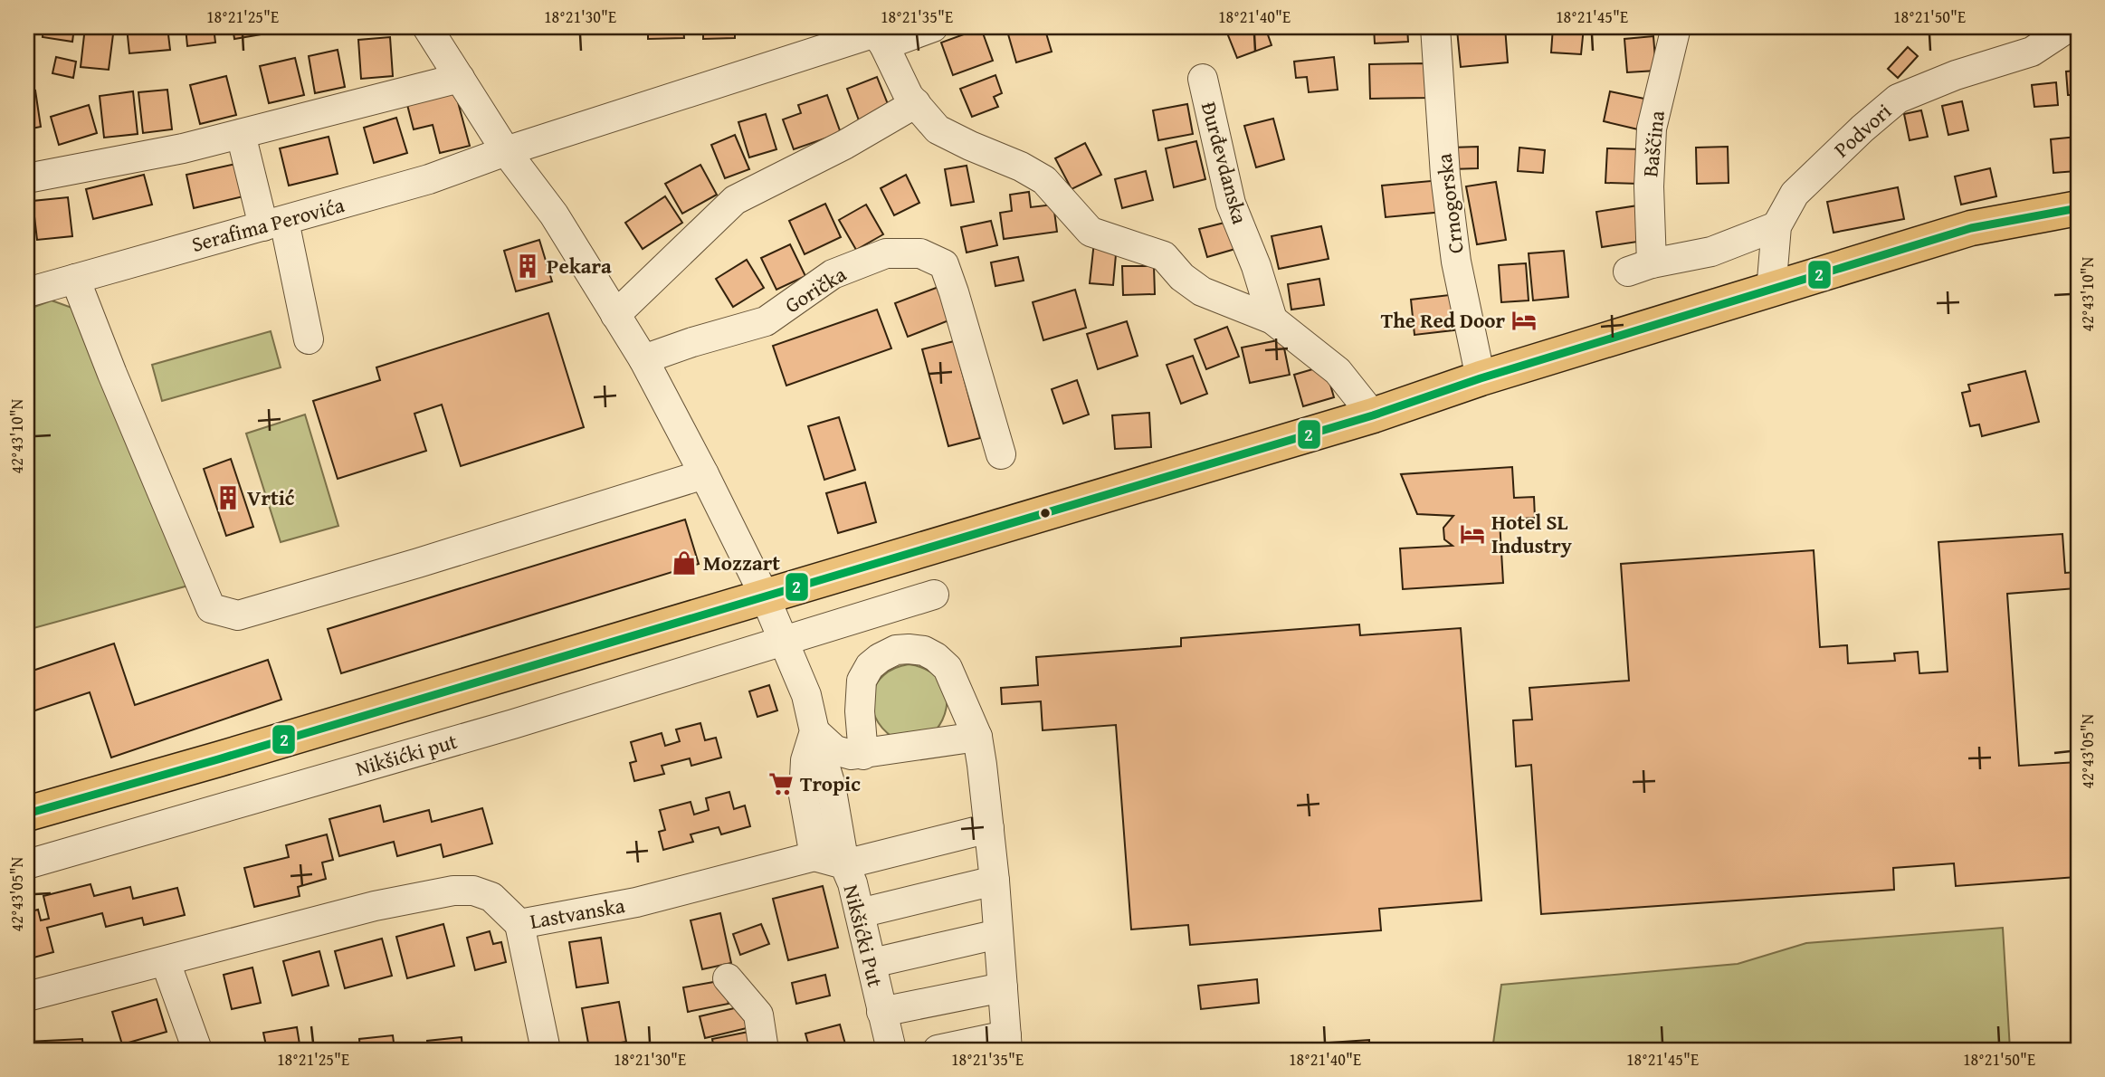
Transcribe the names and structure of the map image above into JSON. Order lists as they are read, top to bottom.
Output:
{
  "streets": {
    "street": [
      "Podvori",
      "Baščina",
      "Đurđevdanska",
      "Crnogorska",
      "Serafima Perovića",
      "Gorička",
      "Nikšićki put",
      "Lastvanska",
      "Nikšićki Put"
    ]
  },
  "crossings": [
    ["Podvori", "Baščina"],
    ["Lastvanska", "Nikšićki Put"]
  ],
  "places": {
    "building": ["Pekara", "Vrtić"],
    "hotel": ["The Red Door", "Hotel SL Industry"],
    "shop": ["Mozzart"],
    "supermarket": ["Tropic"]
  },
  "lines": ["transit line 2"],
  "coordinates": [
    "18°21'25\"E",
    "18°21'30\"E",
    "18°21'35\"E",
    "18°21'40\"E",
    "18°21'45\"E",
    "18°21'50\"E",
    "42°43'10\"N",
    "42°43'05\"N"
  ]
}
